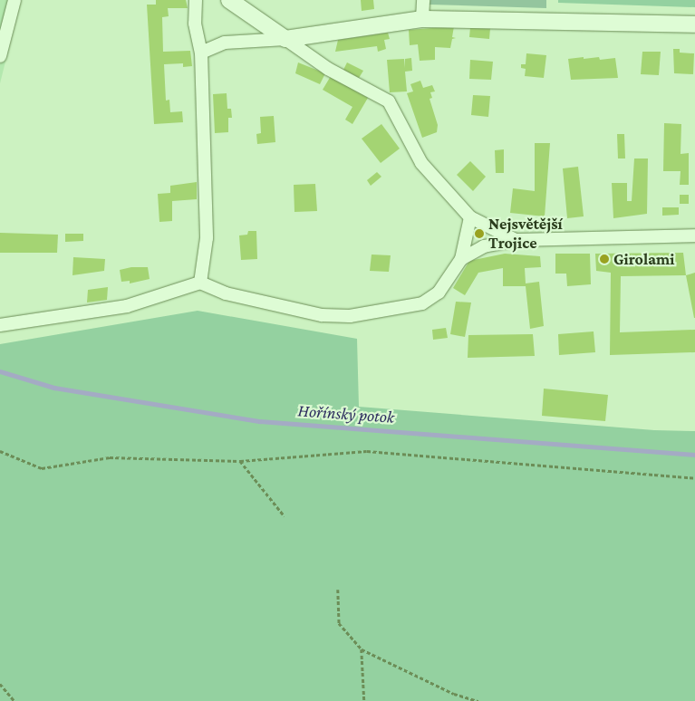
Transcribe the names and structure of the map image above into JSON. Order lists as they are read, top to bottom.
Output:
{
  "water": ["Hořínský potok"],
  "places": ["Nejsvětější Trojice", "Girolami"]
}
